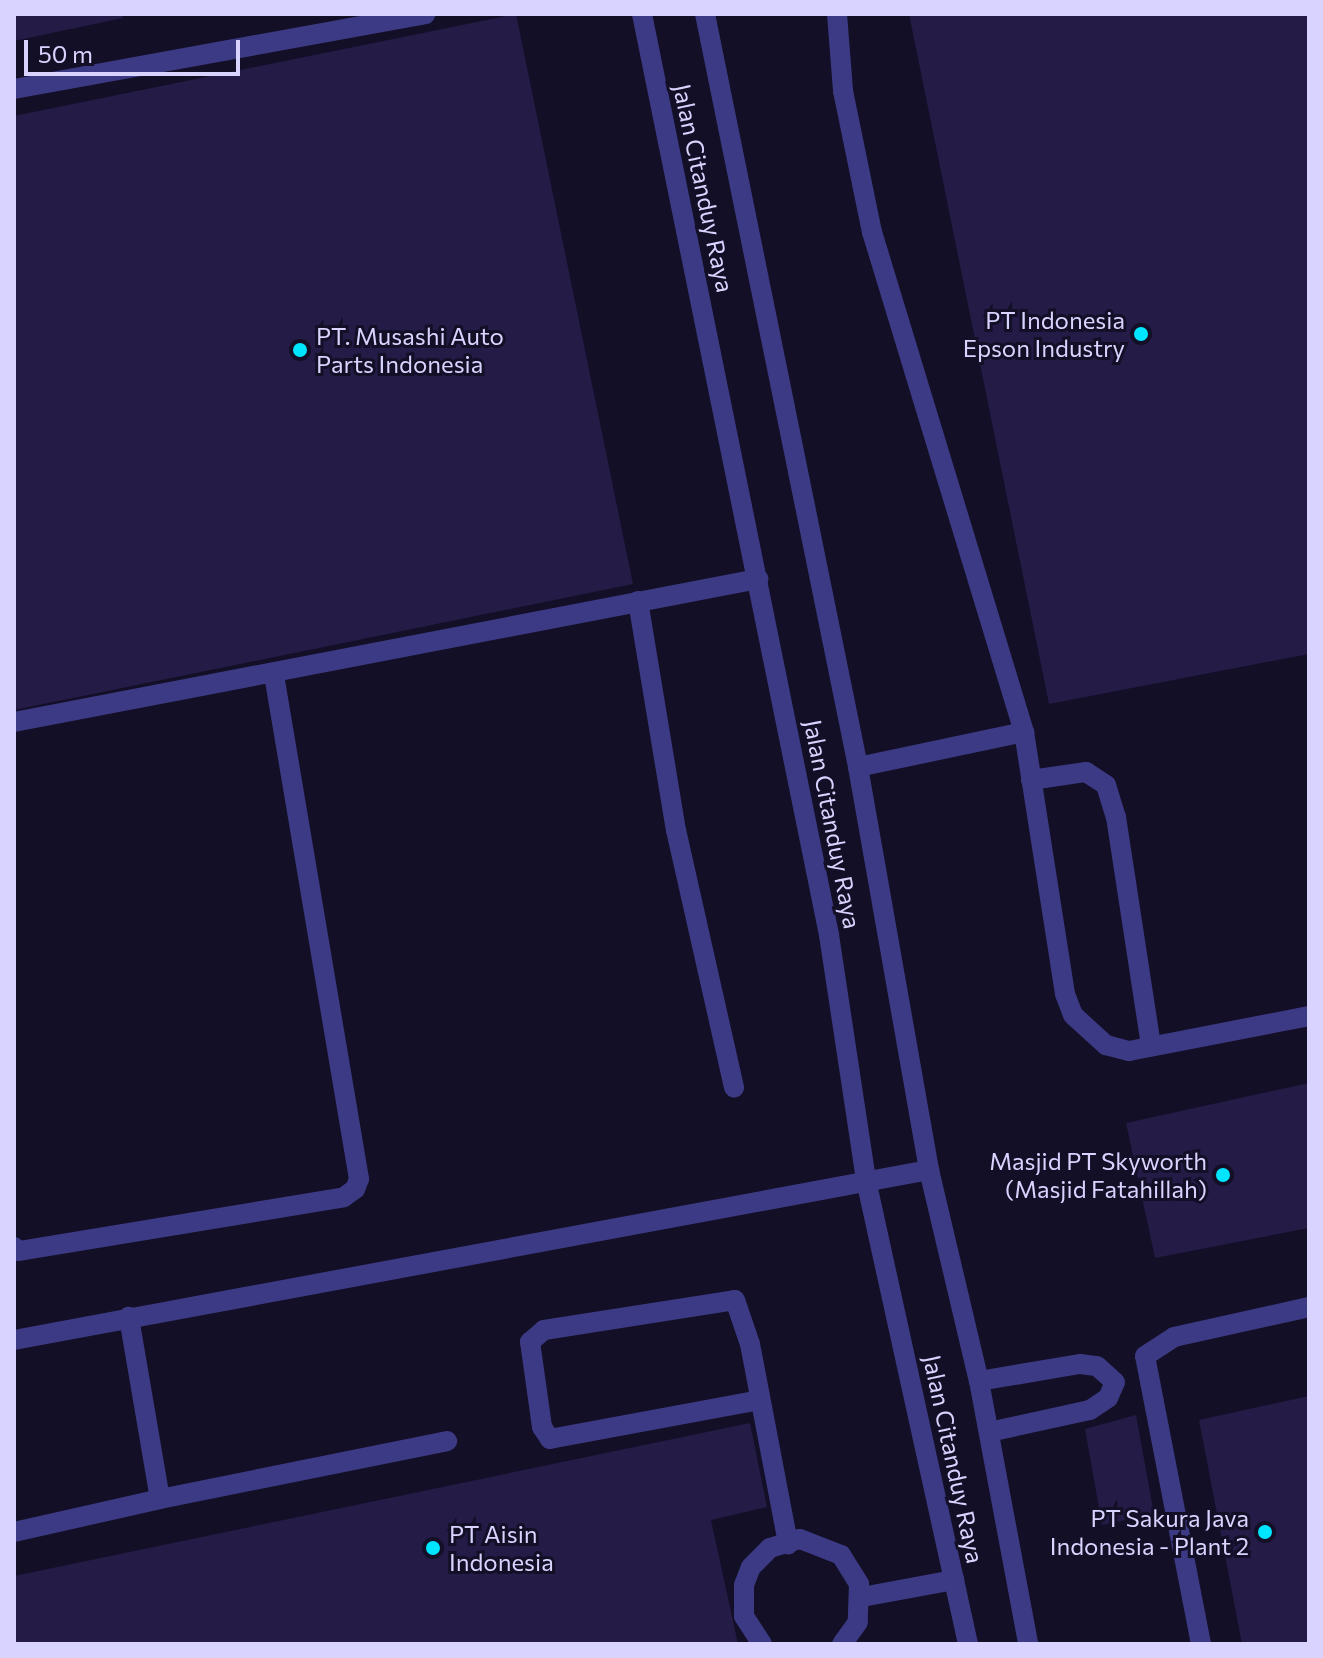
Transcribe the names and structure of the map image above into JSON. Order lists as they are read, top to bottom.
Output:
{
  "streets": {
    "street": ["Jalan Citanduy Raya"]
  },
  "places": [
    "PT Indonesia Epson Industry",
    "PT. Musashi Auto Parts Indonesia",
    "Masjid PT Skyworth (Masjid Fatahillah)",
    "PT Sakura Java Indonesia - Plant 2",
    "PT Aisin Indonesia"
  ],
  "scale_bar": "50 m"
}
